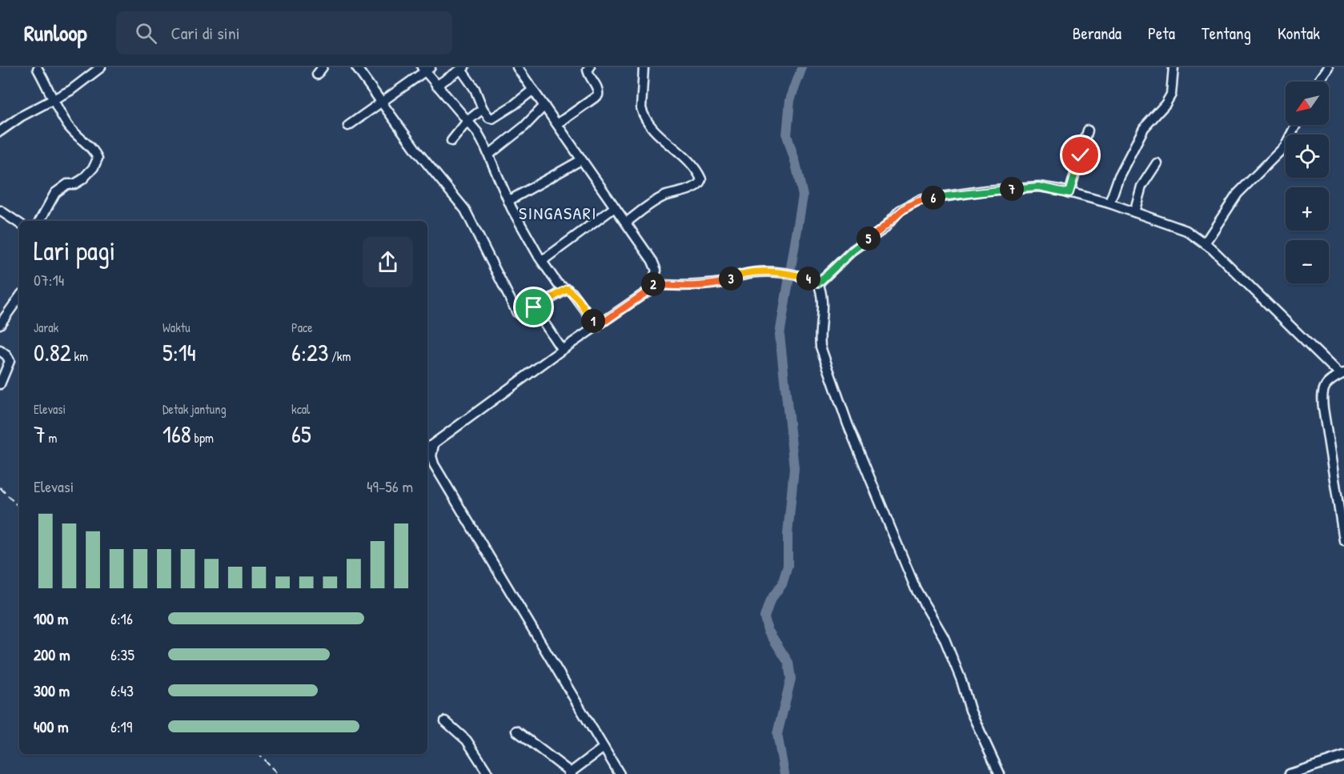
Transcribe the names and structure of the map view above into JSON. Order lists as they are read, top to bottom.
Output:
{
  "districts": ["SINGASARI"],
  "north": "bottom left",
  "page": {
    "header": "Runloop",
    "search": "Cari di sini",
    "nav": [
      "Beranda",
      "Peta",
      "Tentang",
      "Kontak"
    ],
    "map_buttons": ["+", "−"],
    "pins": [
      "7",
      "6",
      "5",
      "3",
      "4",
      "2",
      "1"
    ],
    "heading": ["Lari pagi", "07:14"],
    "stats": [
      ["Jarak", "0.82 km"],
      ["Waktu", "5:14"],
      ["Pace", "6:23 /km"],
      ["Elevasi", "7 m"],
      ["Detak jantung", "168 bpm"],
      ["kcal", "65"]
    ],
    "chart": ["Elevasi", "49–56 m"],
    "list": [
      {
        "name": "100 m",
        "note": "6:16"
      },
      {
        "name": "200 m",
        "note": "6:35"
      },
      {
        "name": "300 m",
        "note": "6:43"
      },
      {
        "name": "400 m",
        "note": "6:19"
      }
    ]
  }
}
